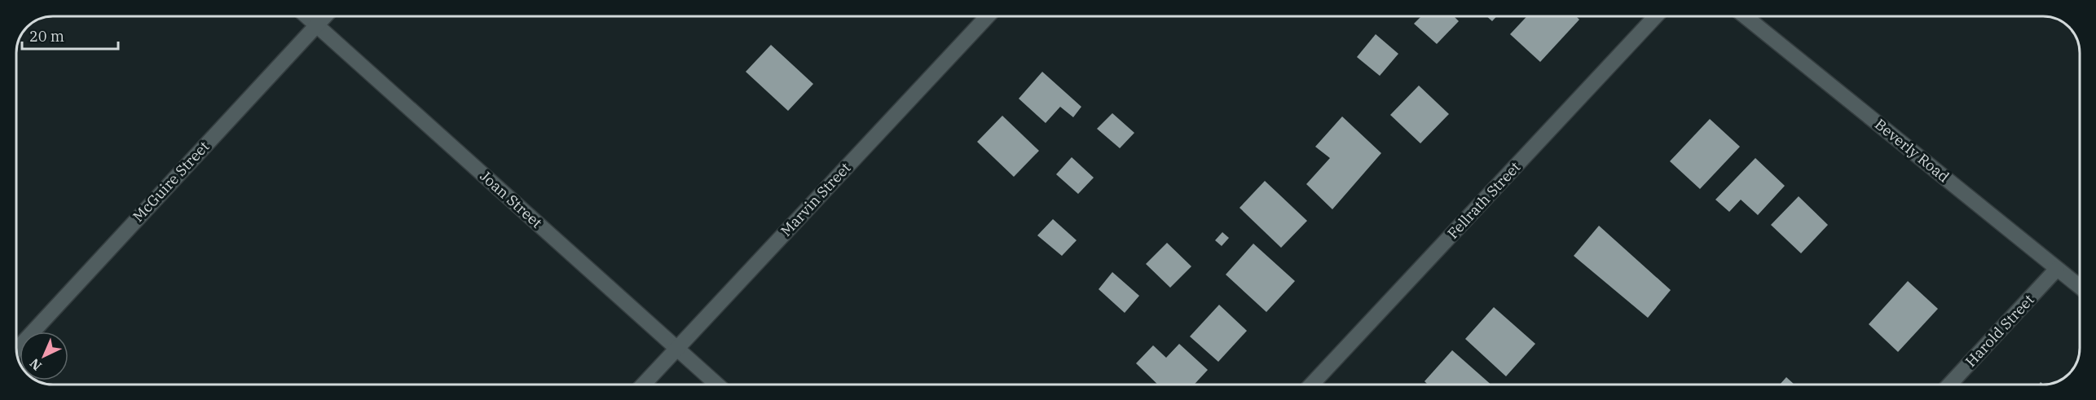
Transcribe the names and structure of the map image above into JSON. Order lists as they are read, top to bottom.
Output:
{
  "streets": {
    "street": [
      "Beverly Road",
      "McGuire Street",
      "Joan Street",
      "Marvin Street",
      "Fellrath Street",
      "Harold Street"
    ]
  },
  "crossings": [
    ["Beverly Road", "Harold Street"],
    ["McGuire Street", "Joan Street"],
    ["Joan Street", "Marvin Street"]
  ],
  "scale_bar": "20 m",
  "north": "bottom left"
}
